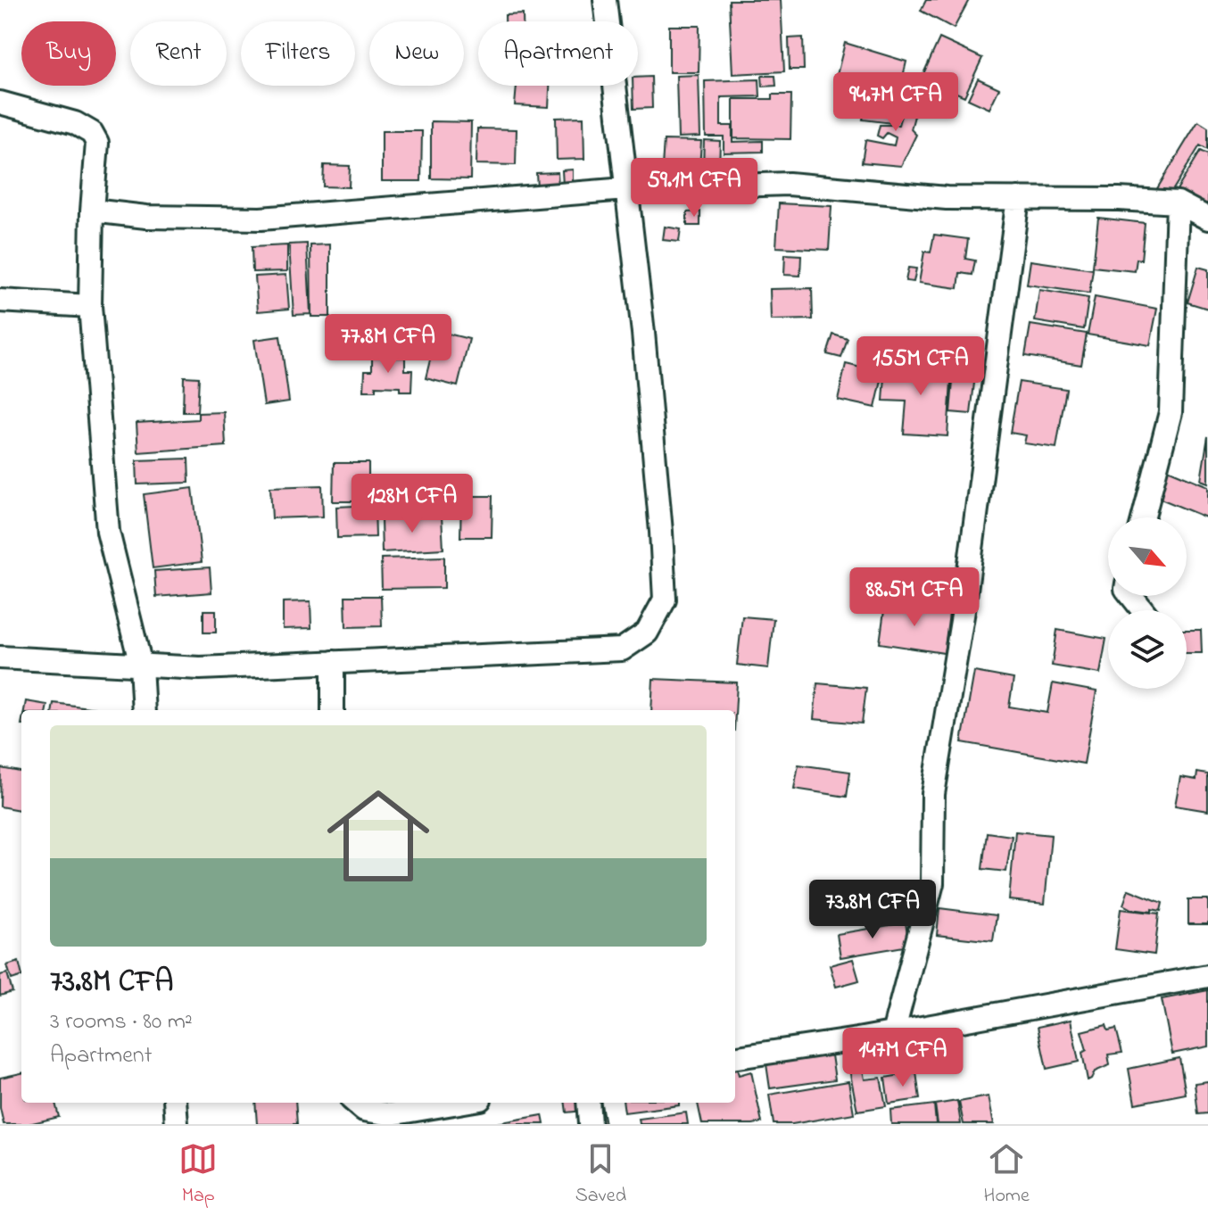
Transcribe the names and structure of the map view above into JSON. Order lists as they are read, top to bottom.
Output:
{
  "north": "bottom right",
  "page": {
    "chip": [
      "Buy",
      "Rent",
      "Filters",
      "New",
      "Apartment"
    ],
    "price": [
      "94.7M CFA",
      "59.1M CFA",
      "77.8M CFA",
      "155M CFA",
      "128M CFA",
      "88.5M CFA",
      "73.8M CFA",
      "147M CFA"
    ],
    "list": [
      {
        "name": "73.8M CFA",
        "note": "3 rooms · 80 m² · Apartment"
      }
    ],
    "tabs": ["Map", "Saved", "Home"]
  }
}
